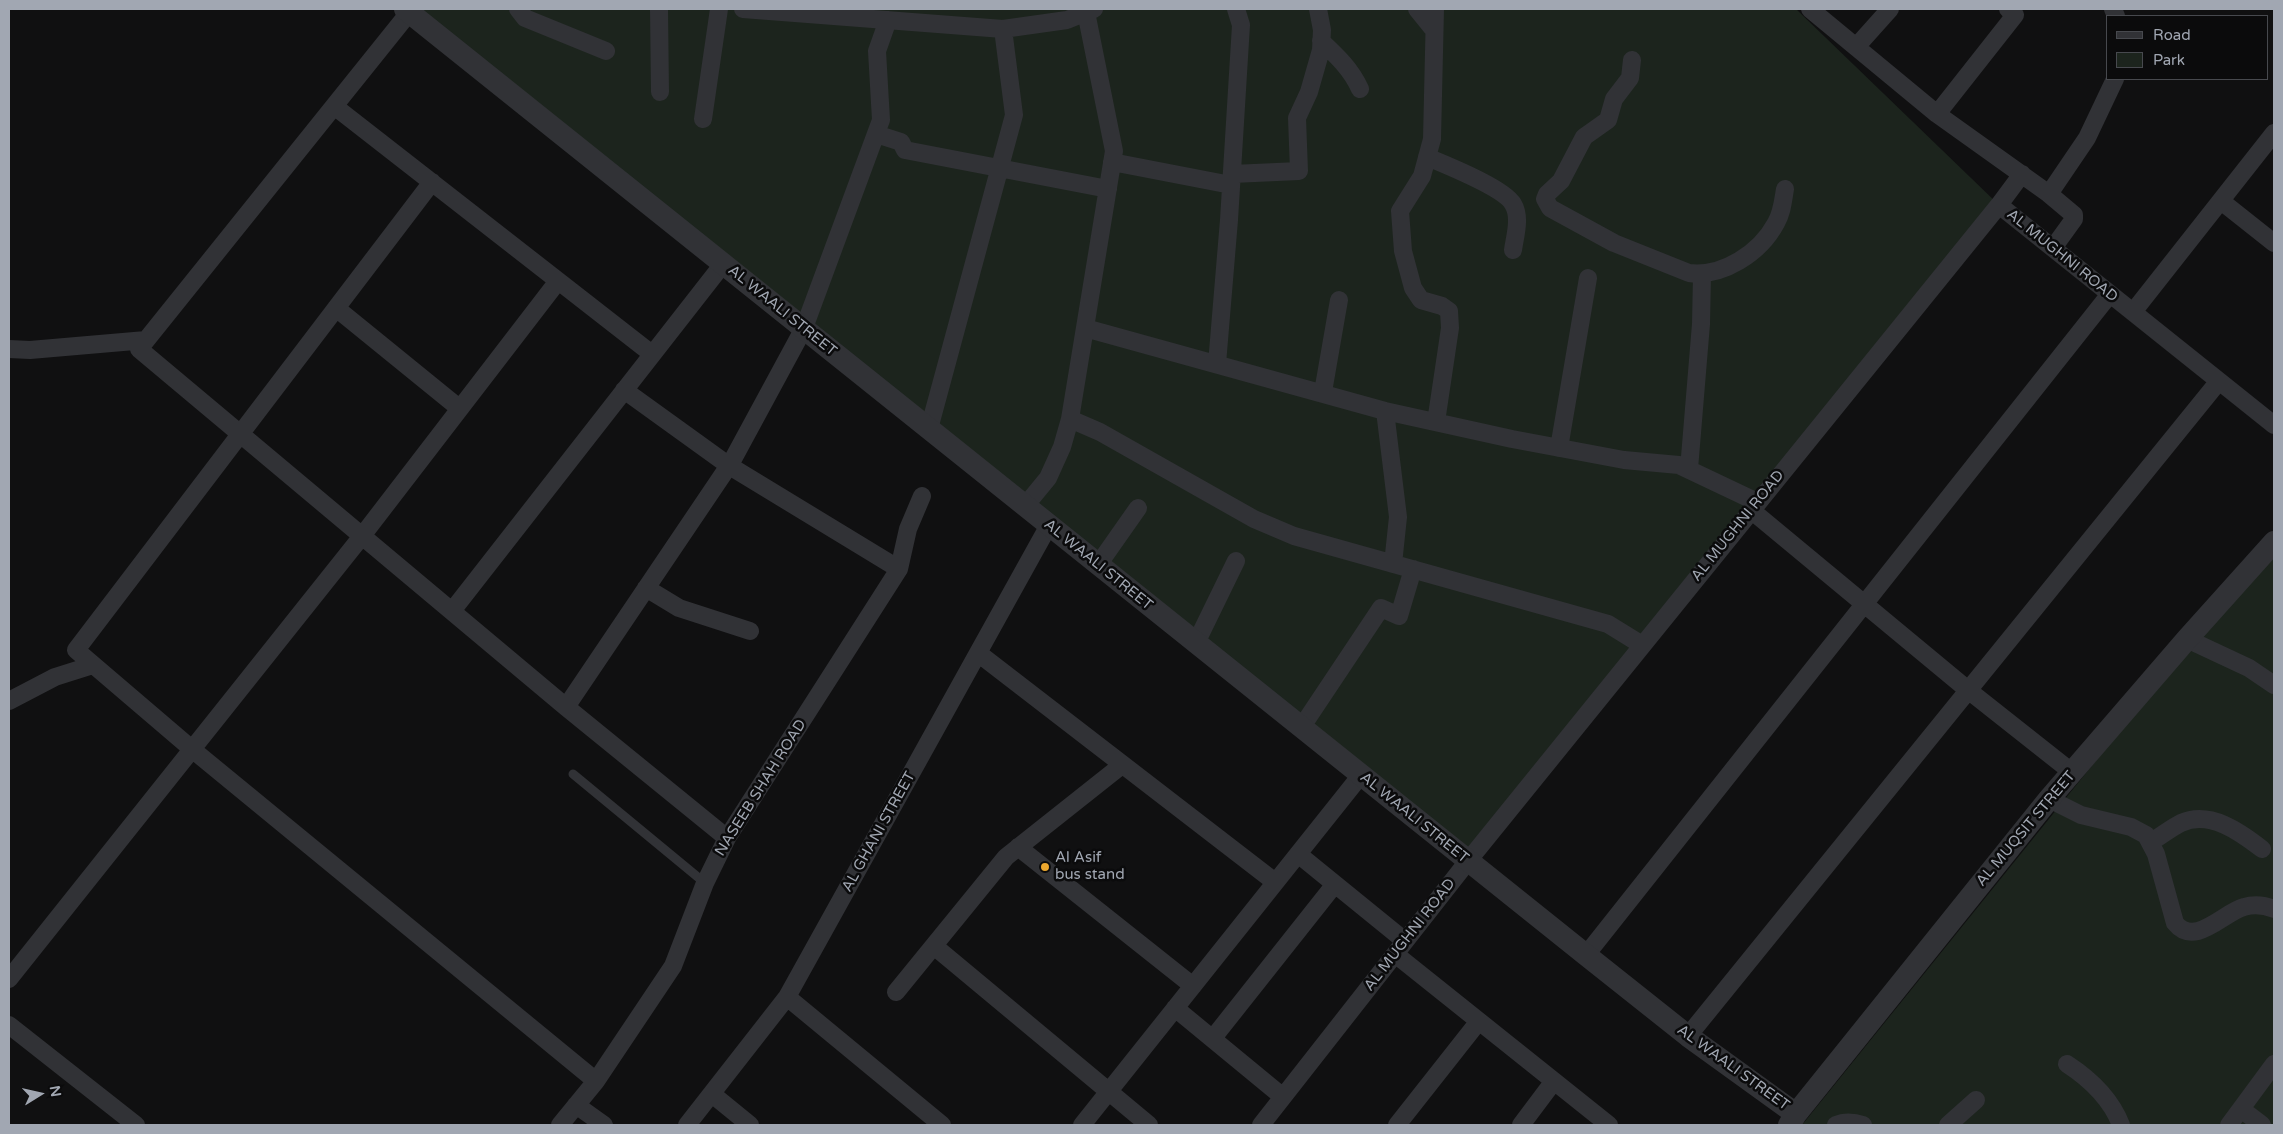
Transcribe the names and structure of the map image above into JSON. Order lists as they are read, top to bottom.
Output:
{
  "streets": {
    "street": [
      "AL MUGHNI ROAD",
      "AL WAALI STREET",
      "NASEEB SHAH ROAD",
      "AL MUQSIT STREET",
      "AL GHANI STREET"
    ]
  },
  "crossings": [
    ["AL MUGHNI ROAD", "AL WAALI STREET"],
    ["AL WAALI STREET", "AL MUQSIT STREET"],
    ["AL WAALI STREET", "AL GHANI STREET"]
  ],
  "places": ["Al Asif bus stand"],
  "legend": ["Road", "Park"],
  "north": "right"
}
